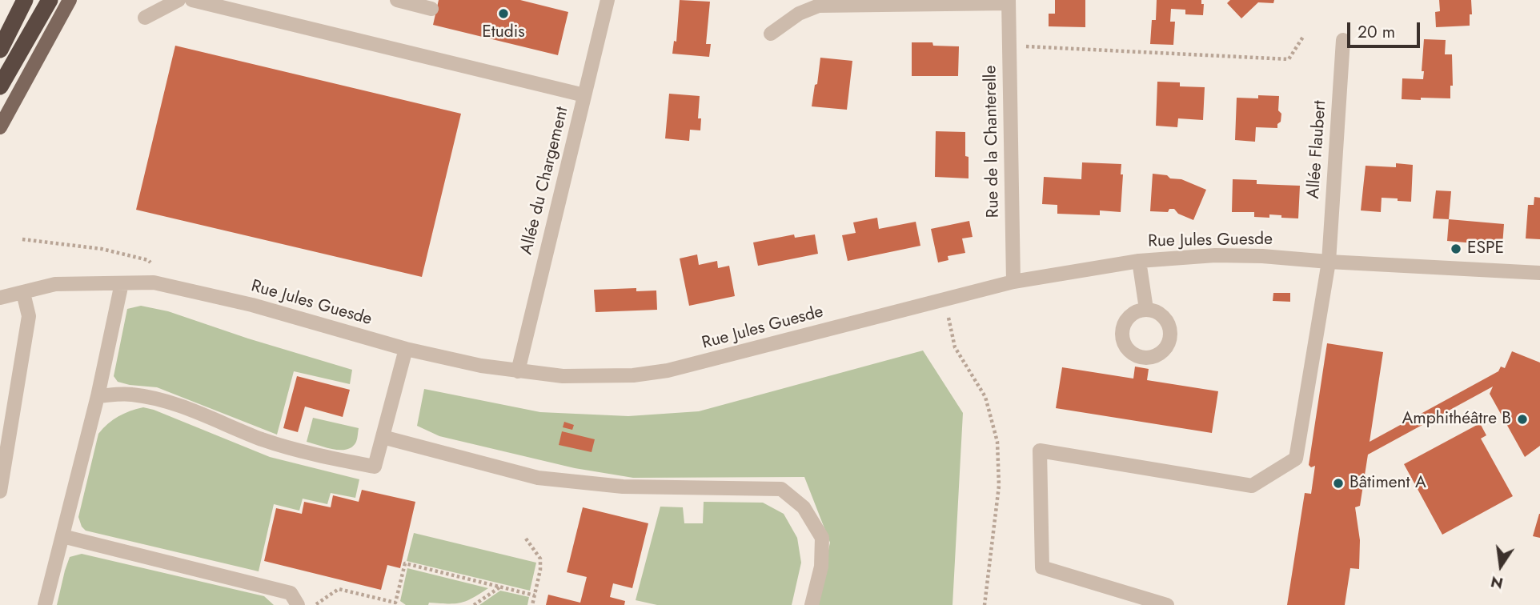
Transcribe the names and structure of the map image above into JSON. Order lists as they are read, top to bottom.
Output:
{
  "streets": {
    "street": [
      "Rue de la Chanterelle",
      "Allée Flaubert",
      "Allée du Chargement",
      "Rue Jules Guesde"
    ]
  },
  "crossings": [
    ["Rue de la Chanterelle", "Rue Jules Guesde"],
    ["Allée Flaubert", "Rue Jules Guesde"],
    ["Allée du Chargement", "Rue Jules Guesde"]
  ],
  "places": [
    "Etudis",
    "ESPE",
    "Amphithéâtre B",
    "Bâtiment A"
  ],
  "scale_bar": "20 m",
  "north": "bottom"
}
